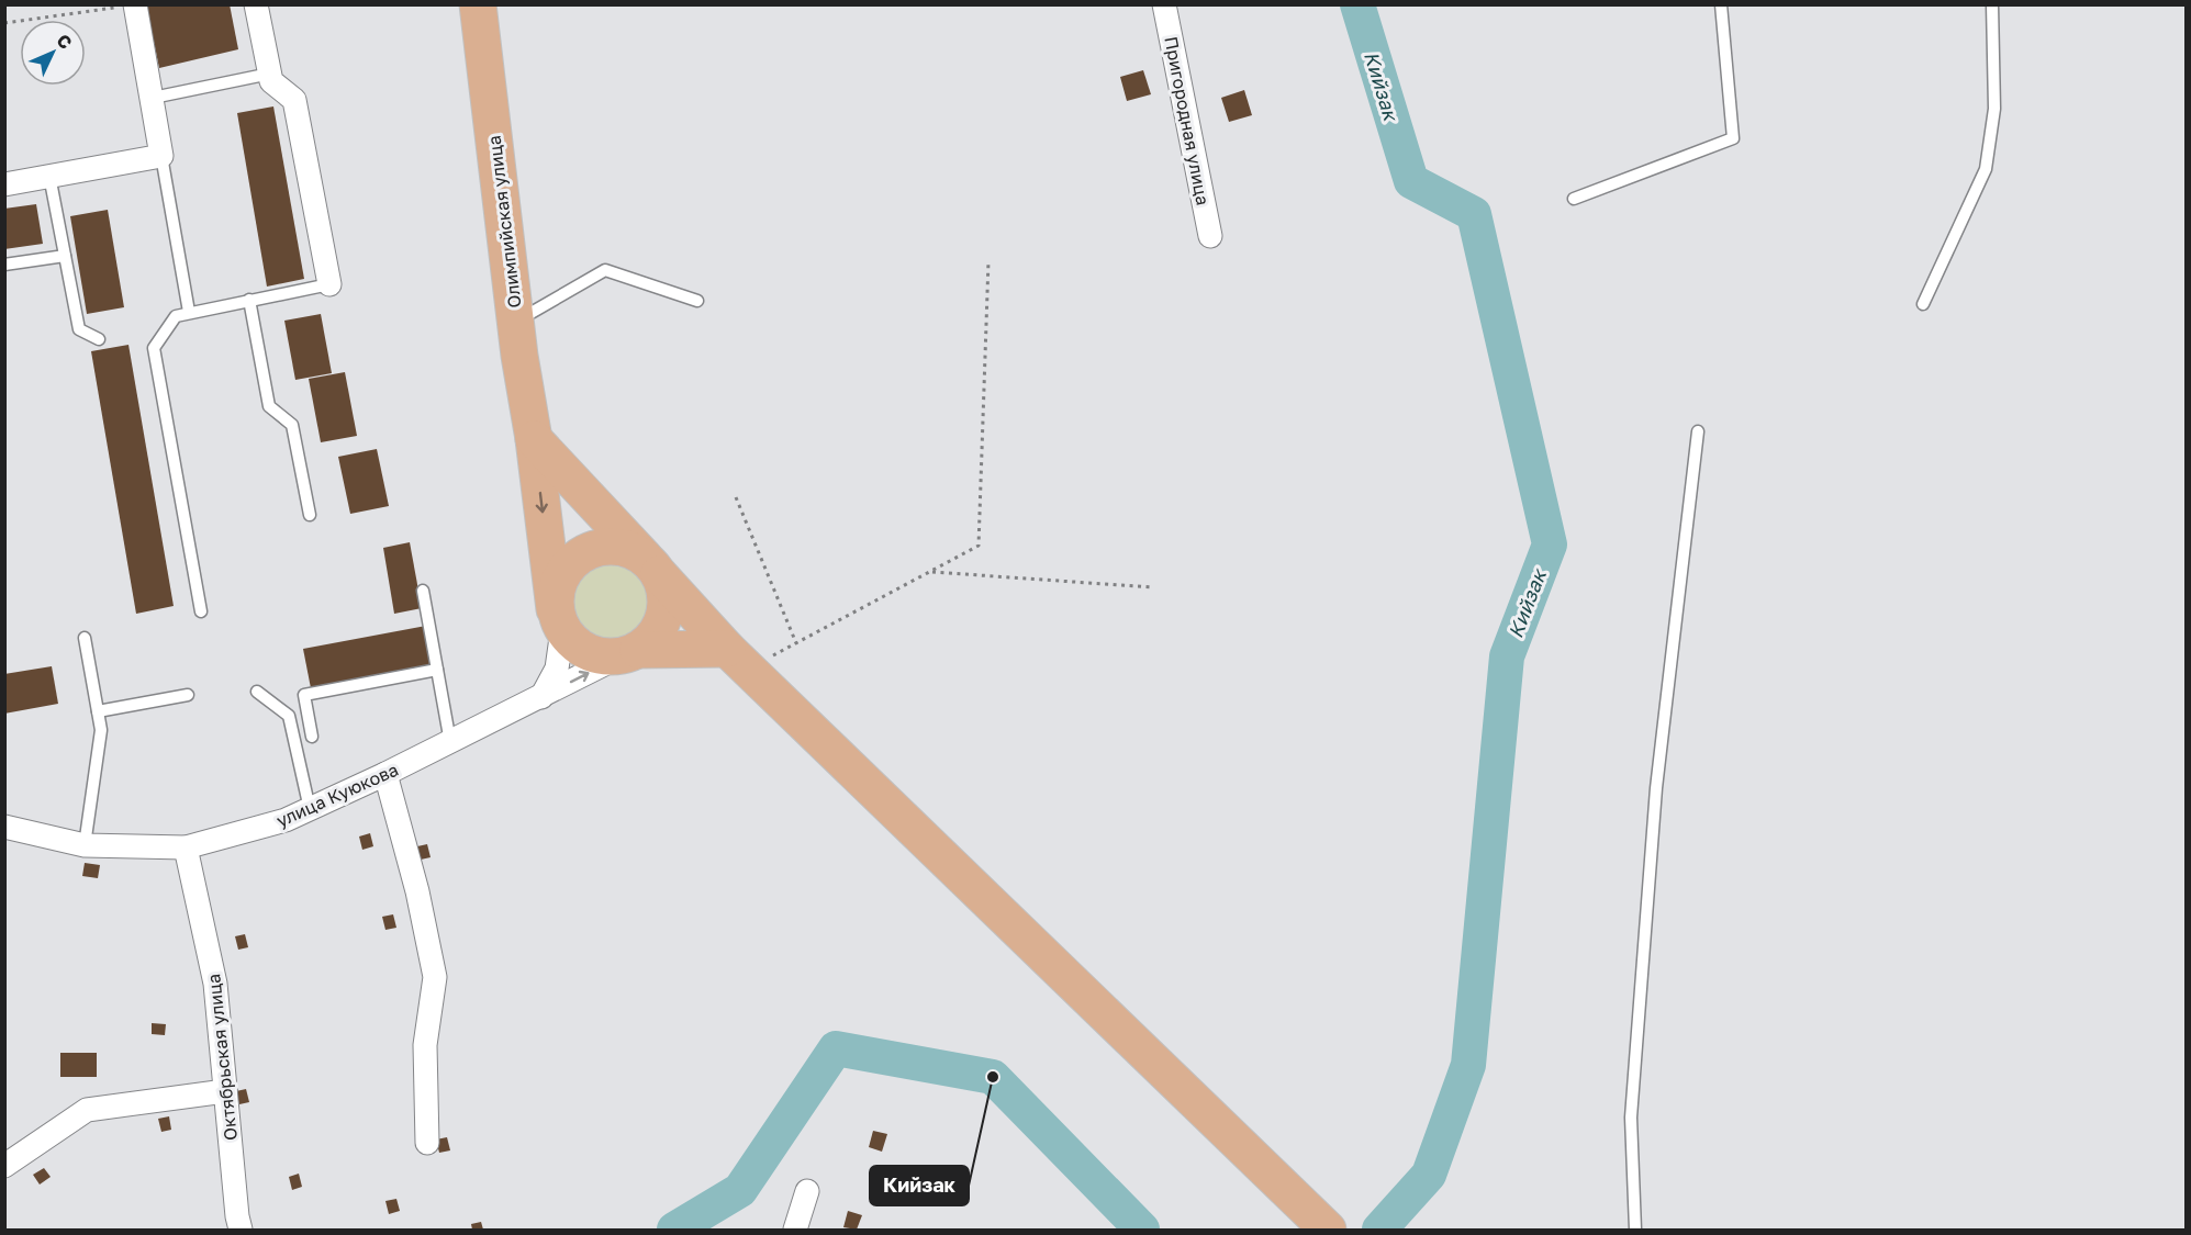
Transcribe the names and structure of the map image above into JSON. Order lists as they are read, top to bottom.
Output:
{
  "streets": {
    "main road": ["Олимпийская улица"],
    "street": ["Пригородная улица", "улица Куюкова", "Октябрьская улица"]
  },
  "crossings": [
    ["Олимпийская улица", "улица Куюкова"],
    ["улица Куюкова", "Октябрьская улица"]
  ],
  "water": ["Кийзак"],
  "places": ["Кийзак"],
  "north": "top right"
}
